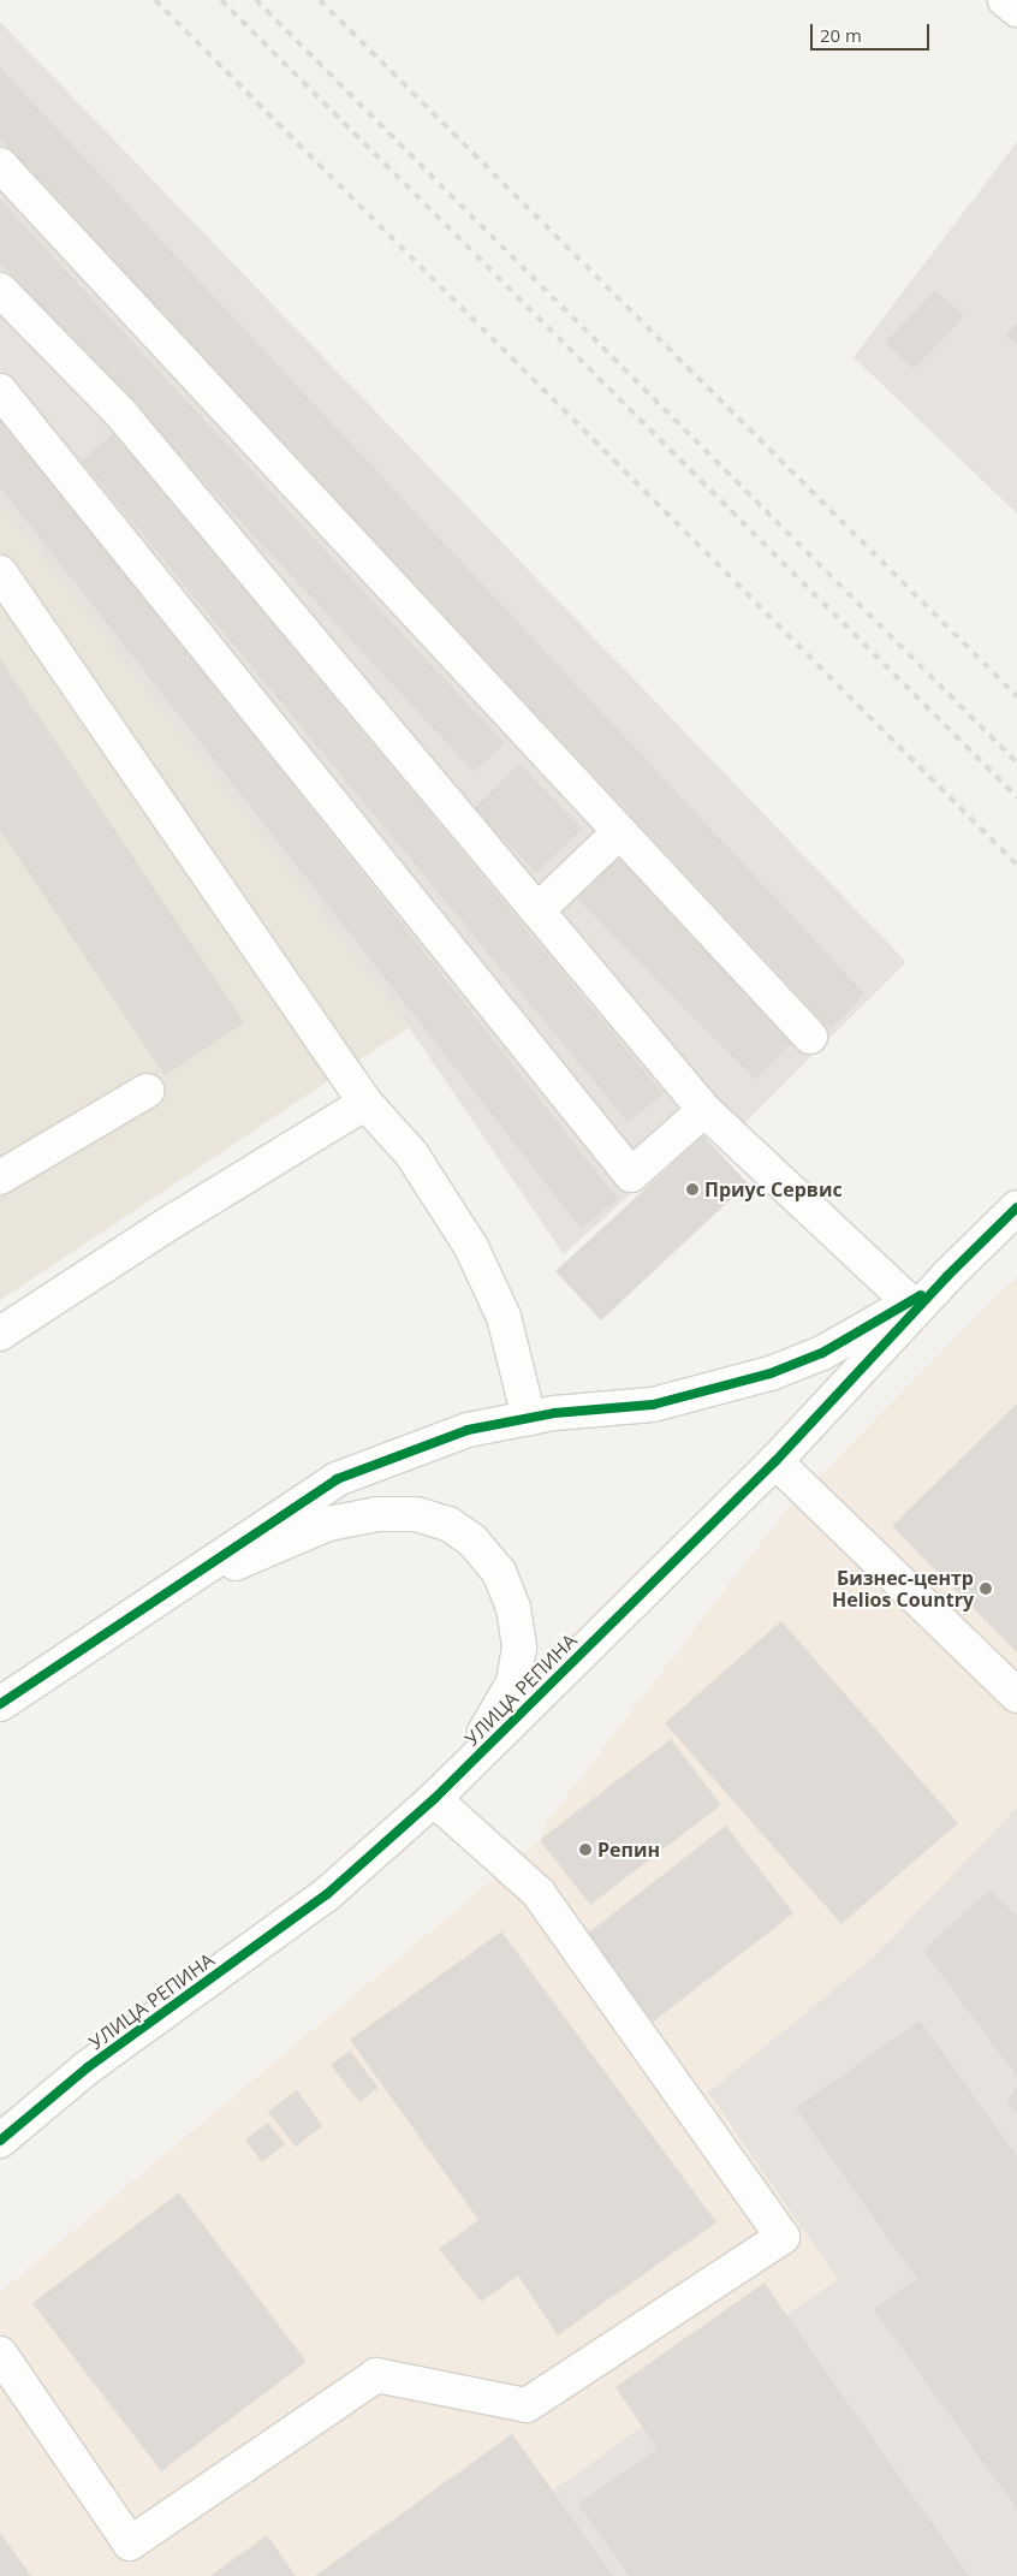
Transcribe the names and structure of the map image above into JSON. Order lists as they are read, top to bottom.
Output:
{
  "streets": {
    "street": ["УЛИЦА РЕПИНА"]
  },
  "places": ["Приус Сервис", "Бизнес-центр Helios Country", "Репин"],
  "scale_bar": "20 m"
}
